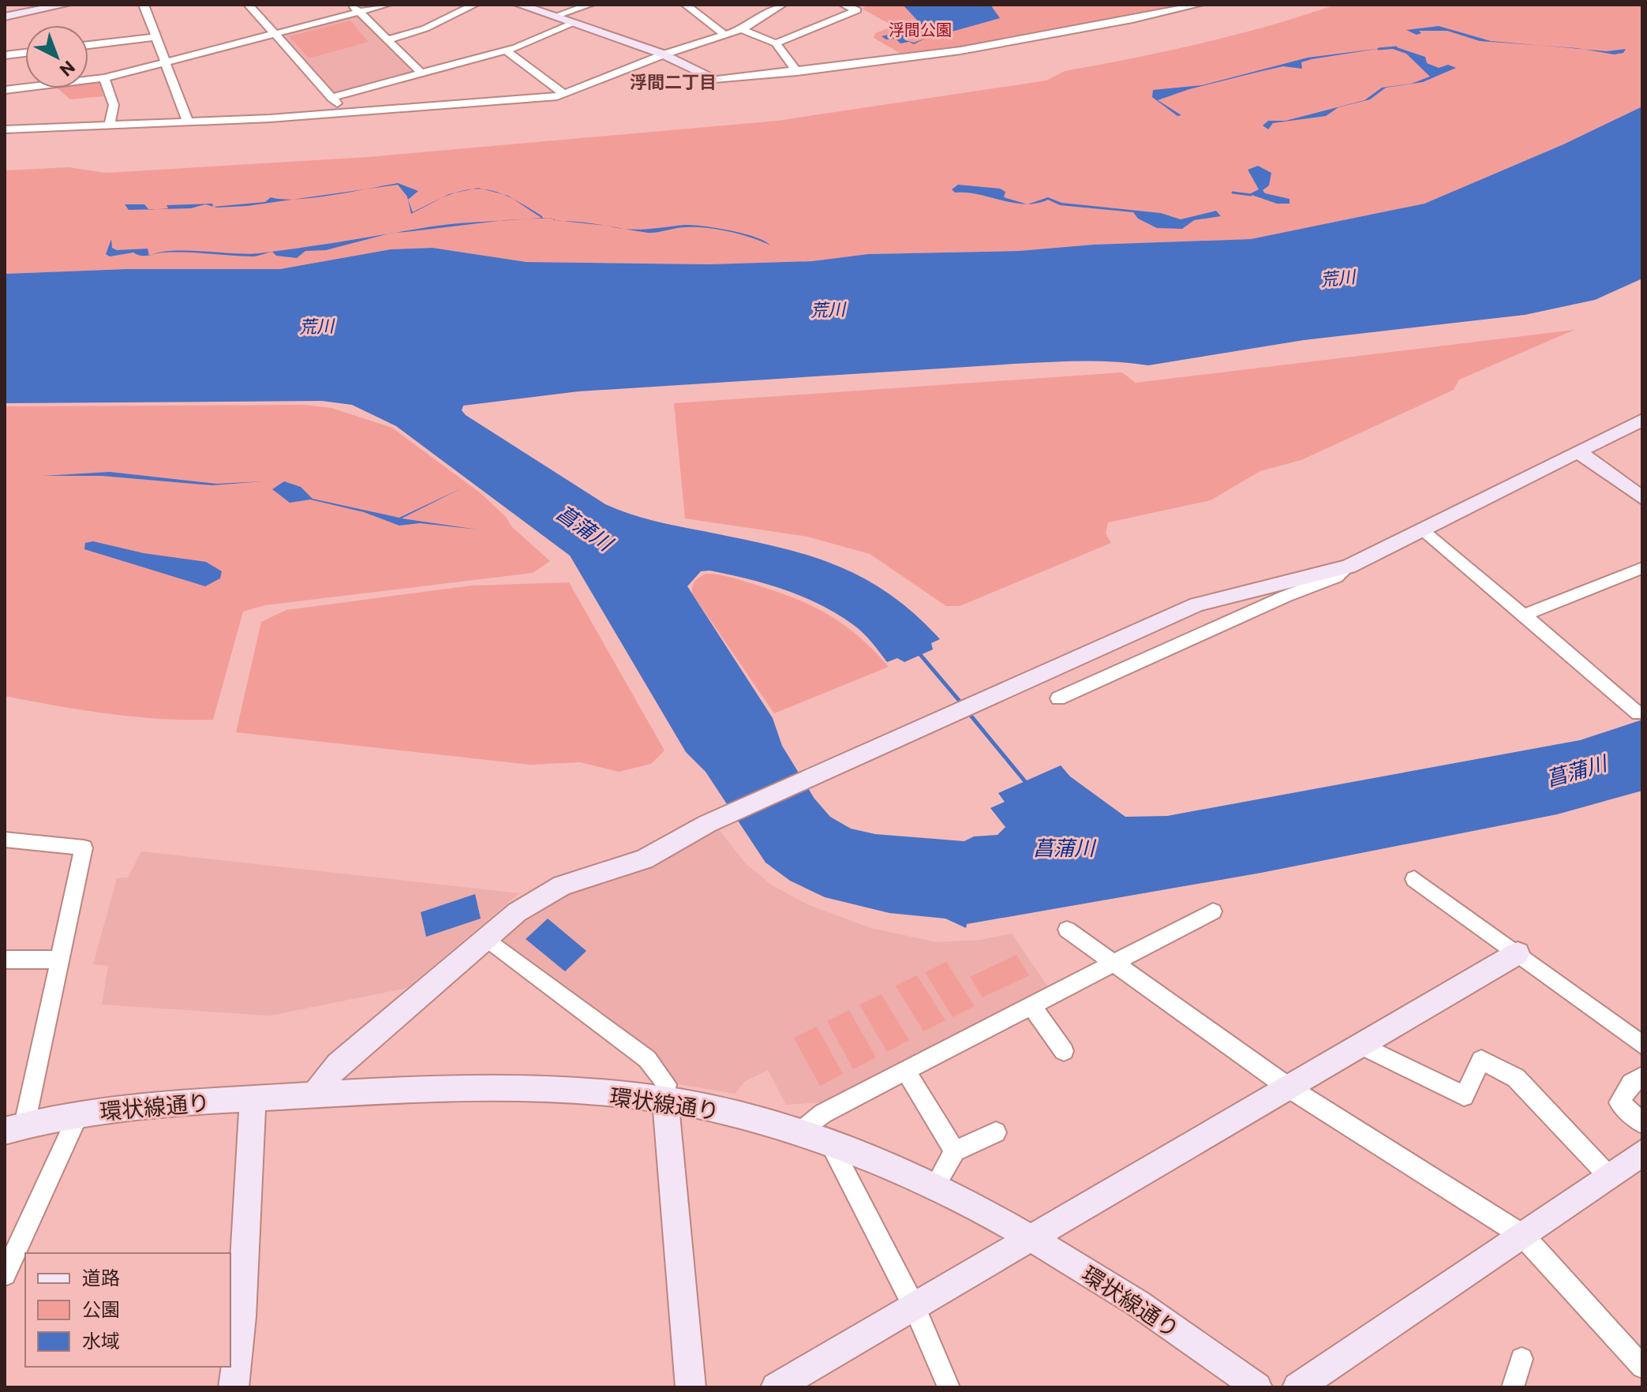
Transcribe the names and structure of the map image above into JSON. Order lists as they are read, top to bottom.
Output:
{
  "streets": {
    "street": ["環状線通り"]
  },
  "districts": ["浮間二丁目"],
  "water": ["荒川", "菖蒲川"],
  "parks": ["浮間公園"],
  "legend": ["道路", "公園", "水域"],
  "north": "bottom right"
}
